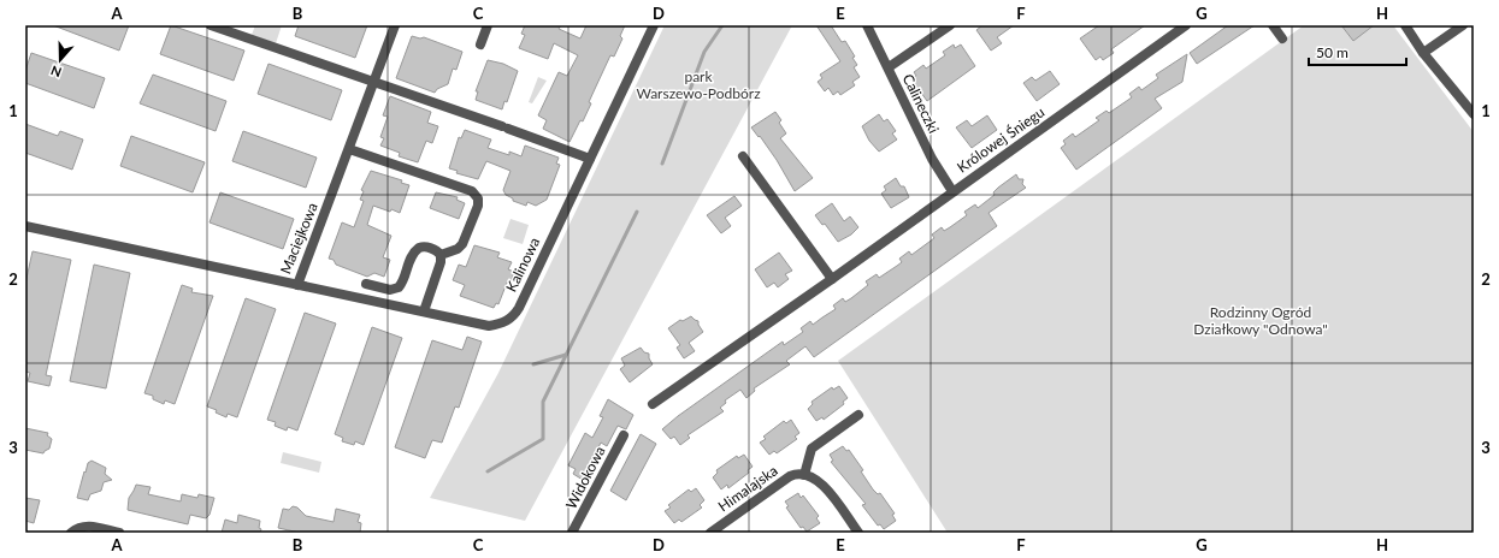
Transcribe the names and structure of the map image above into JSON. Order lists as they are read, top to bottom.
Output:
{
  "streets": {
    "street": [
      "Calineczki",
      "Królowej Śniegu",
      "Maciejkowa",
      "Kalinowa",
      "Widokowa",
      "Himalajska"
    ]
  },
  "crossings": [
    ["Calineczki", "Królowej Śniegu"],
    ["Maciejkowa", "Kalinowa"]
  ],
  "parks": ["park Warszewo-Podbórz", "Rodzinny Ogród Działkowy \"Odnowa\""],
  "scale_bar": "50 m",
  "north": "bottom",
  "grid": {
    "columns": [
      "A",
      "B",
      "C",
      "D",
      "E",
      "F",
      "G",
      "H"
    ],
    "rows": ["1", "2", "3"]
  }
}
